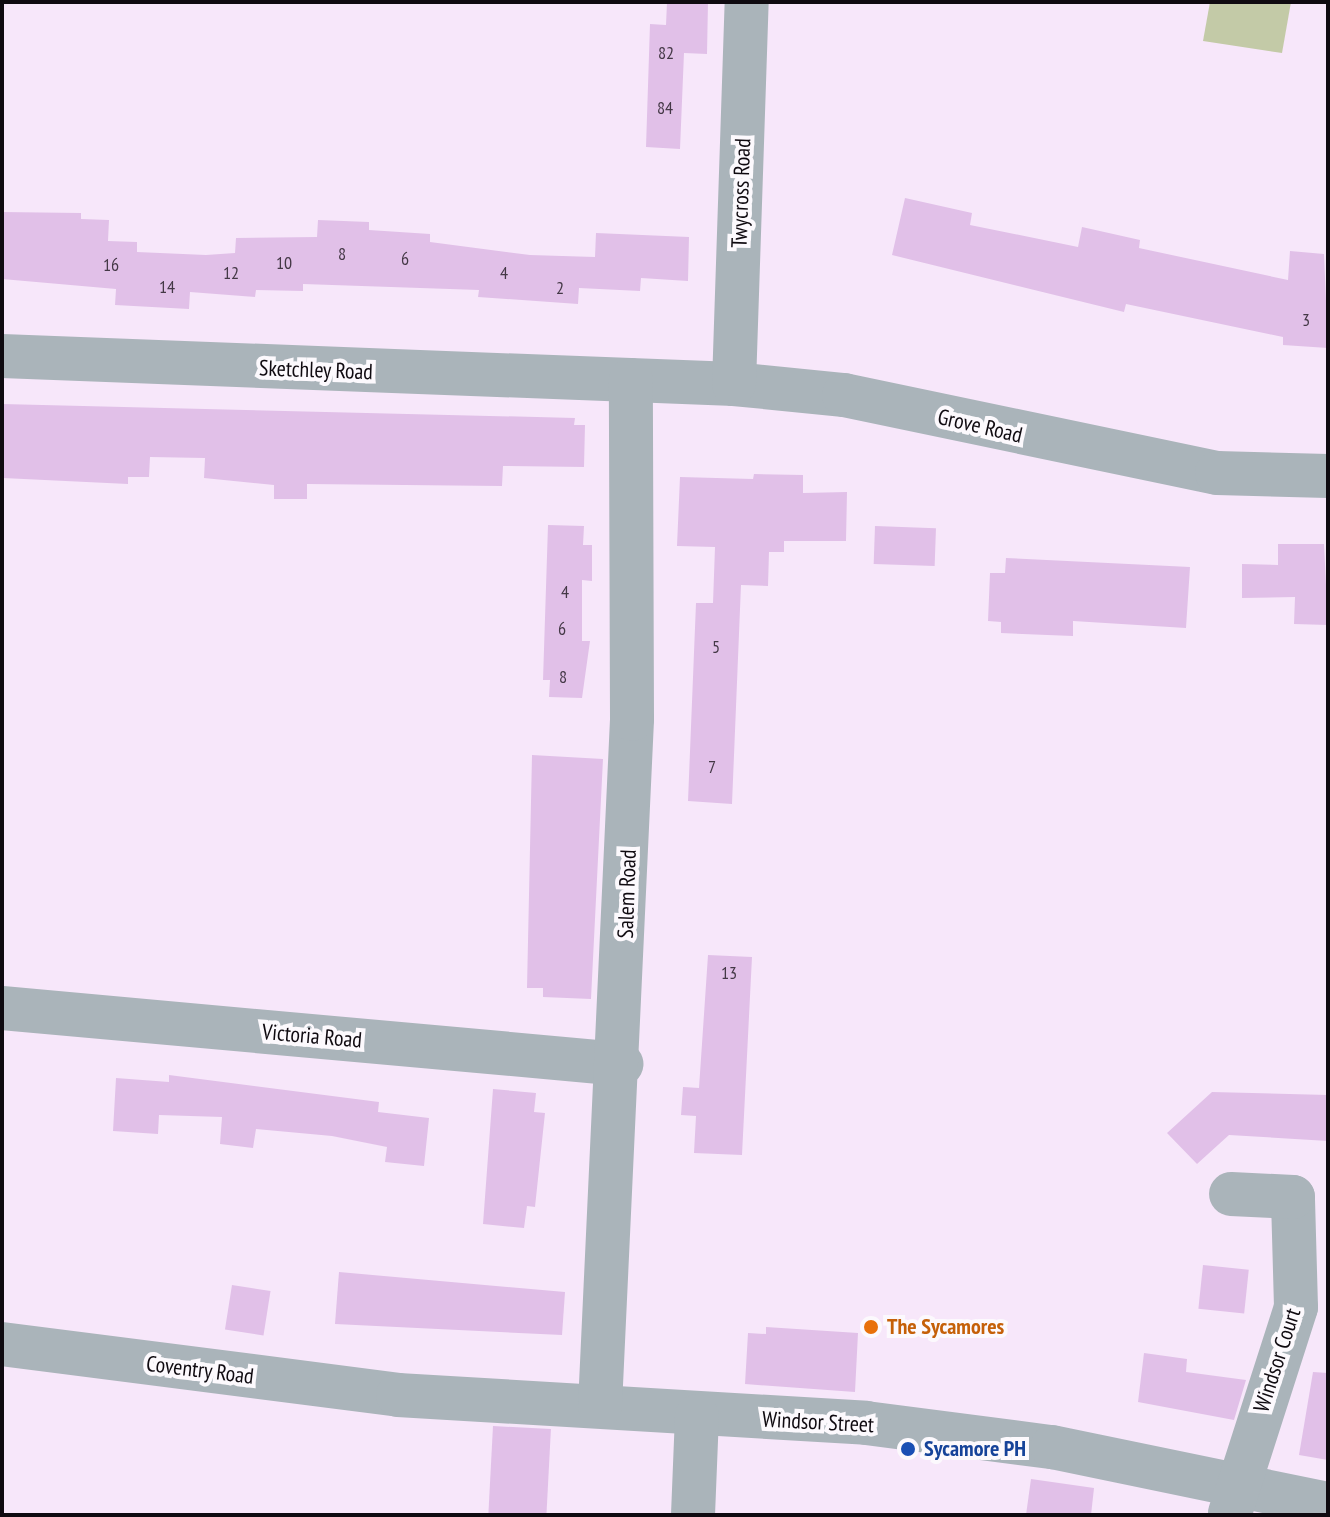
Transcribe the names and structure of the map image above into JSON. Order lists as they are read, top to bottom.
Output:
{
  "streets": {
    "street": [
      "Twycross Road",
      "Sketchley Road",
      "Grove Road",
      "Salem Road",
      "Victoria Road",
      "Windsor Court",
      "Coventry Road",
      "Windsor Street"
    ]
  },
  "crossings": [
    ["Twycross Road", "Grove Road"],
    ["Sketchley Road", "Grove Road"],
    ["Sketchley Road", "Salem Road"],
    ["Grove Road", "Salem Road"],
    ["Salem Road", "Victoria Road"],
    ["Salem Road", "Windsor Street"],
    ["Windsor Court", "Windsor Street"],
    ["Coventry Road", "Windsor Street"]
  ],
  "places": ["The Sycamores", "Sycamore PH"],
  "house_numbers": [
    "82",
    "84",
    "8",
    "6",
    "10",
    "16",
    "12",
    "4",
    "14",
    "2",
    "3",
    "4",
    "6",
    "5",
    "8",
    "7",
    "13"
  ]
}
